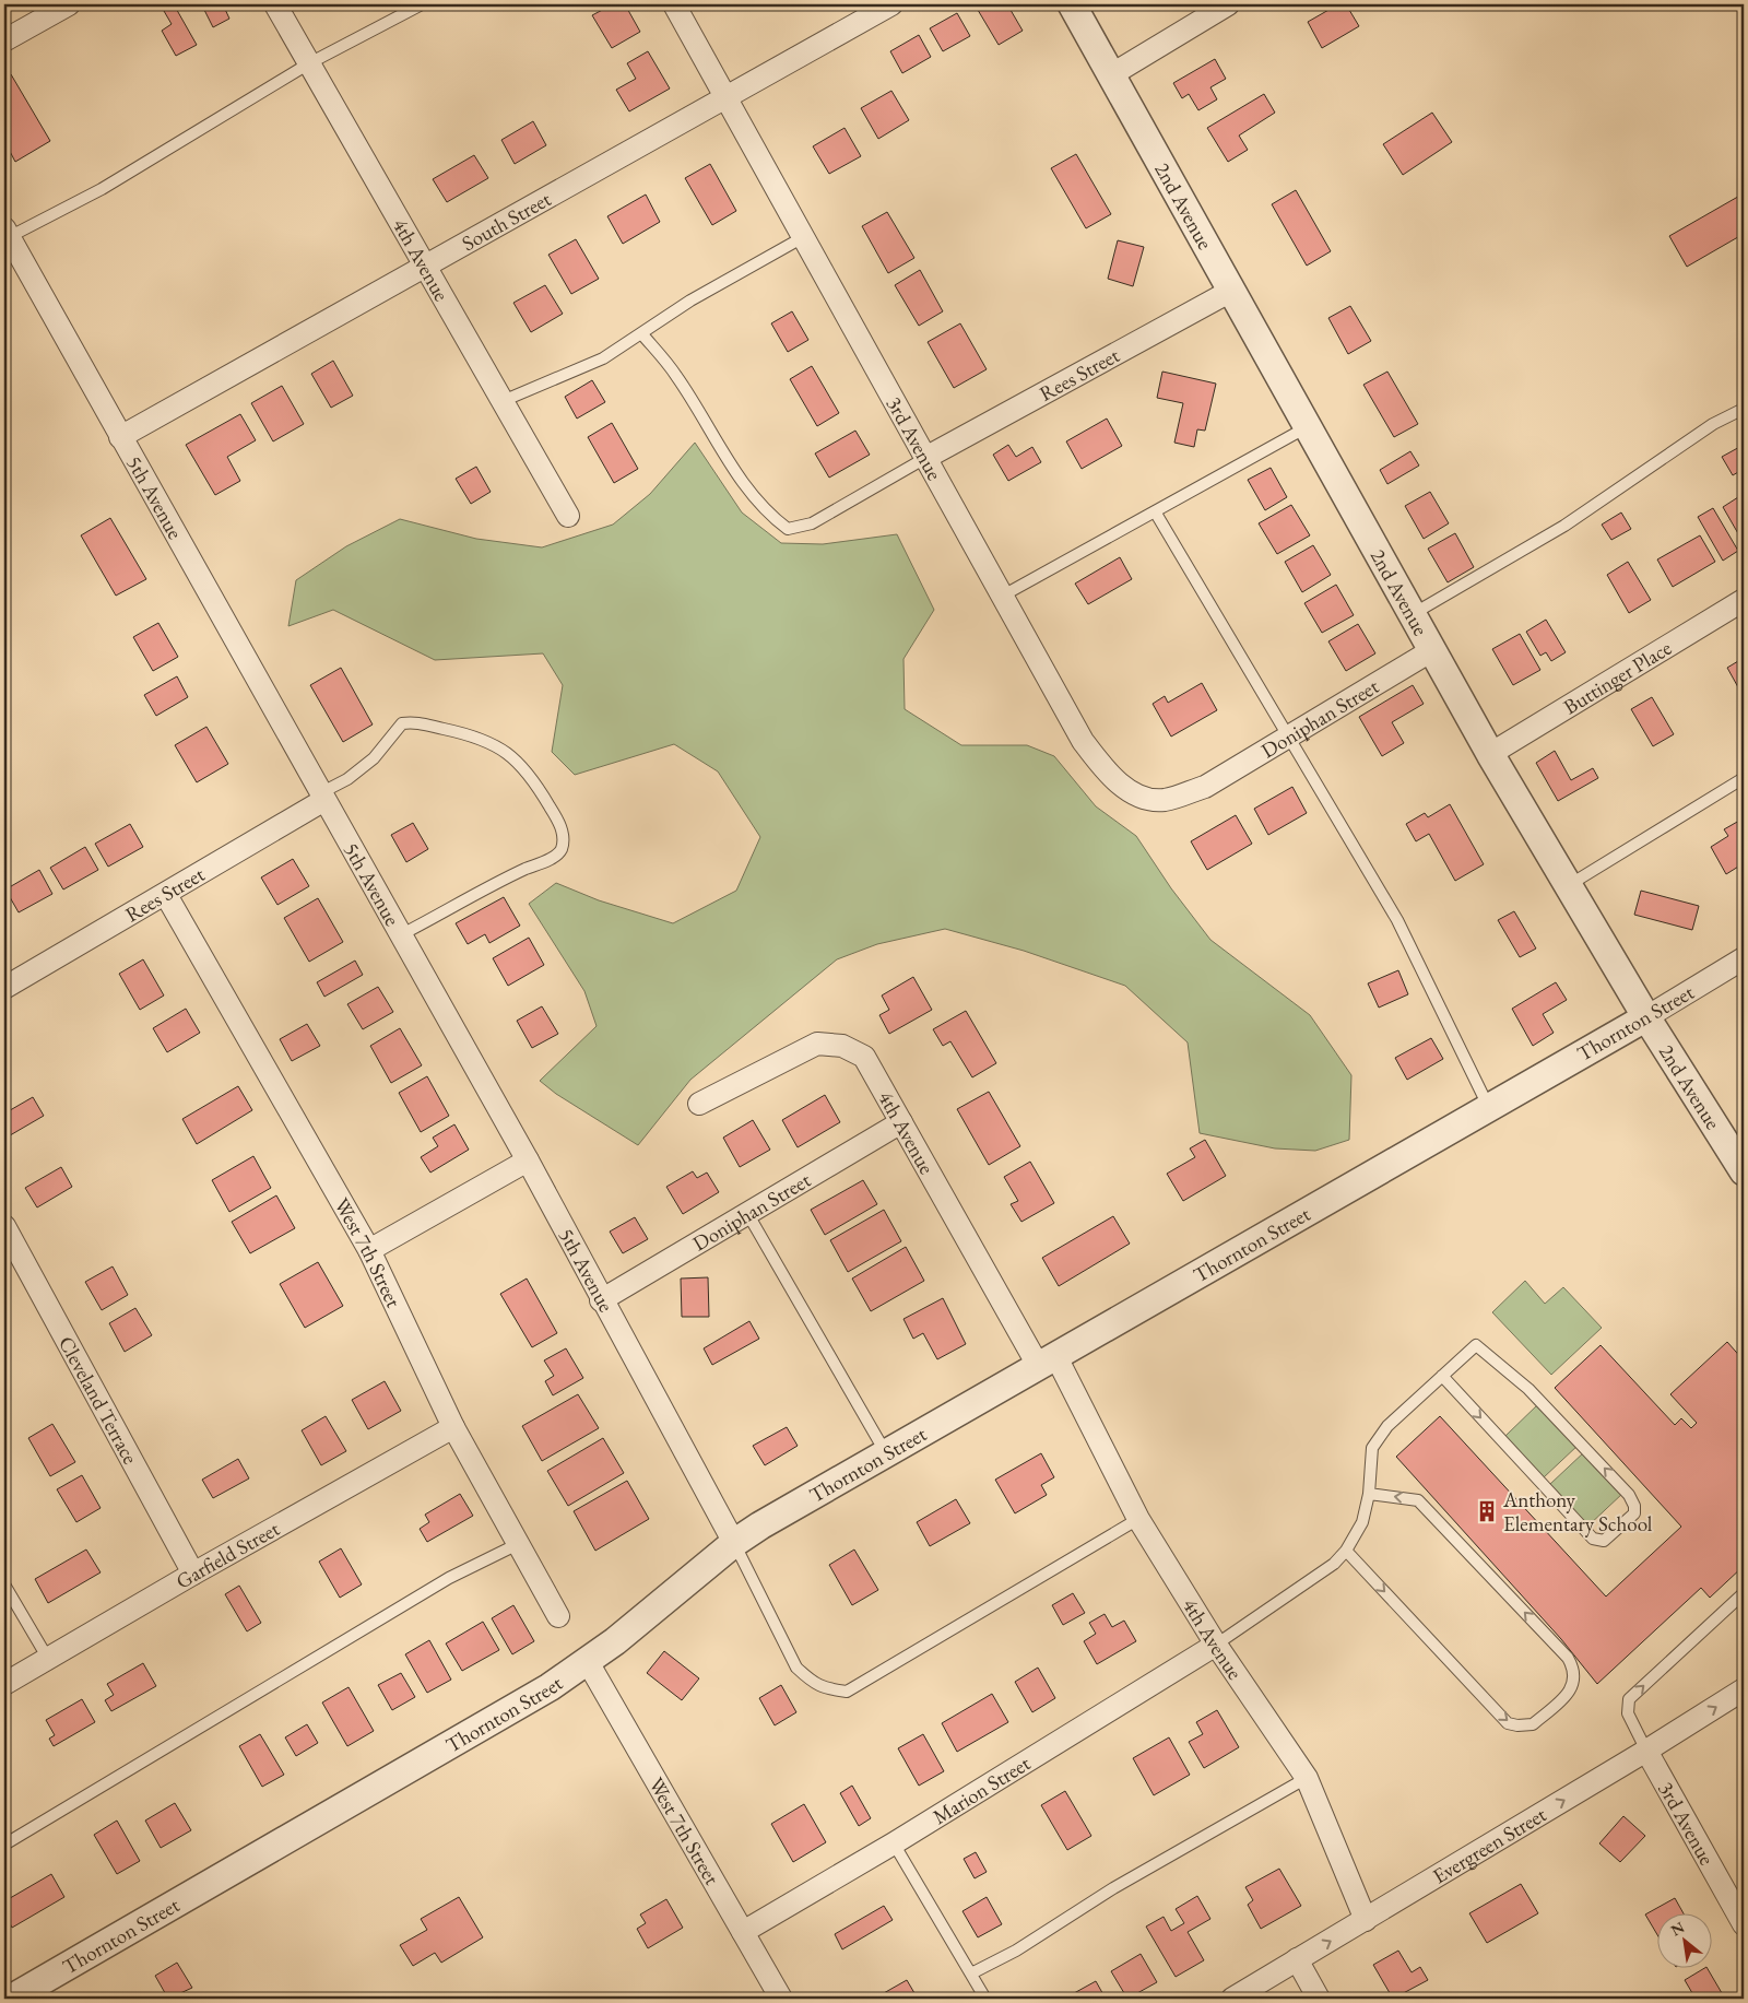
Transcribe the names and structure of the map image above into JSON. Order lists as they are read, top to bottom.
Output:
{
  "streets": {
    "street": [
      "2nd Avenue",
      "South Street",
      "4th Avenue",
      "Rees Street",
      "3rd Avenue",
      "5th Avenue",
      "Buttinger Place",
      "Doniphan Street",
      "Thornton Street",
      "West 7th Street",
      "Cleveland Terrace",
      "Garfield Street",
      "Marion Street",
      "Evergreen Street"
    ]
  },
  "crossings": [
    ["2nd Avenue", "Rees Street"],
    ["2nd Avenue", "Buttinger Place"],
    ["2nd Avenue", "Doniphan Street"],
    ["2nd Avenue", "Thornton Street"],
    ["South Street", "4th Avenue"],
    ["South Street", "3rd Avenue"],
    ["South Street", "5th Avenue"],
    ["4th Avenue", "Doniphan Street"],
    ["4th Avenue", "Thornton Street"],
    ["4th Avenue", "Marion Street"],
    ["4th Avenue", "Evergreen Street"],
    ["Rees Street", "3rd Avenue"],
    ["Rees Street", "5th Avenue"],
    ["Rees Street", "West 7th Street"],
    ["3rd Avenue", "Doniphan Street"],
    ["3rd Avenue", "Evergreen Street"],
    ["5th Avenue", "Doniphan Street"],
    ["5th Avenue", "Thornton Street"],
    ["Thornton Street", "West 7th Street"],
    ["West 7th Street", "Garfield Street"],
    ["West 7th Street", "Marion Street"],
    ["Cleveland Terrace", "Garfield Street"]
  ],
  "one_way": ["Evergreen Street"],
  "places": {
    "building": ["Anthony Elementary School"]
  },
  "north": "top left"
}
